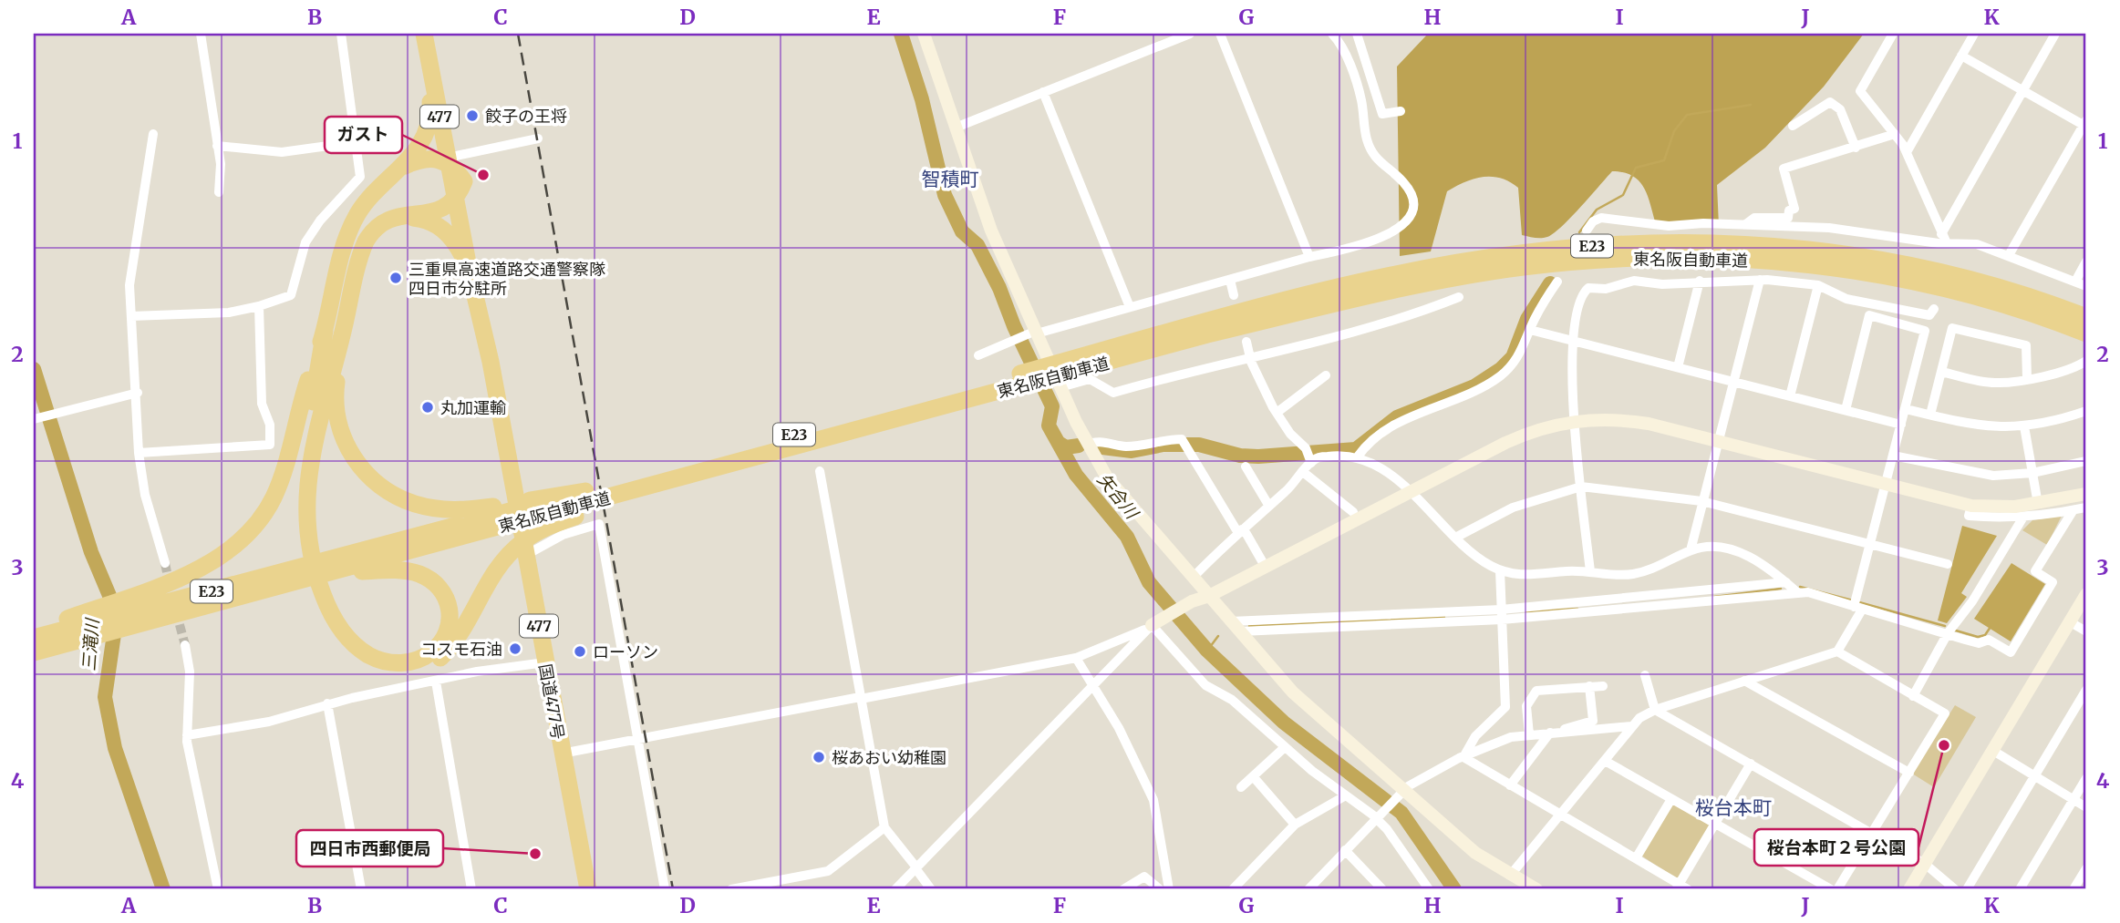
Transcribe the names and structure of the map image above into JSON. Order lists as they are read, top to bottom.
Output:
{
  "streets": {
    "highway": [
      "477",
      "E23",
      "東名阪自動車道",
      "国道477号"
    ]
  },
  "districts": ["智積町", "桜台本町"],
  "water": ["矢合川", "三滝川"],
  "places": [
    "餃子の王将",
    "ガスト",
    "三重県高速道路交通警察隊 四日市分駐所",
    "丸加運輸",
    "コスモ石油",
    "ローソン",
    "桜台本町２号公園",
    "桜あおい幼稚園",
    "四日市西郵便局"
  ],
  "grid": {
    "columns": [
      "A",
      "B",
      "C",
      "D",
      "E",
      "F",
      "G",
      "H",
      "I",
      "J",
      "K"
    ],
    "rows": [
      "1",
      "2",
      "3",
      "4"
    ]
  }
}
